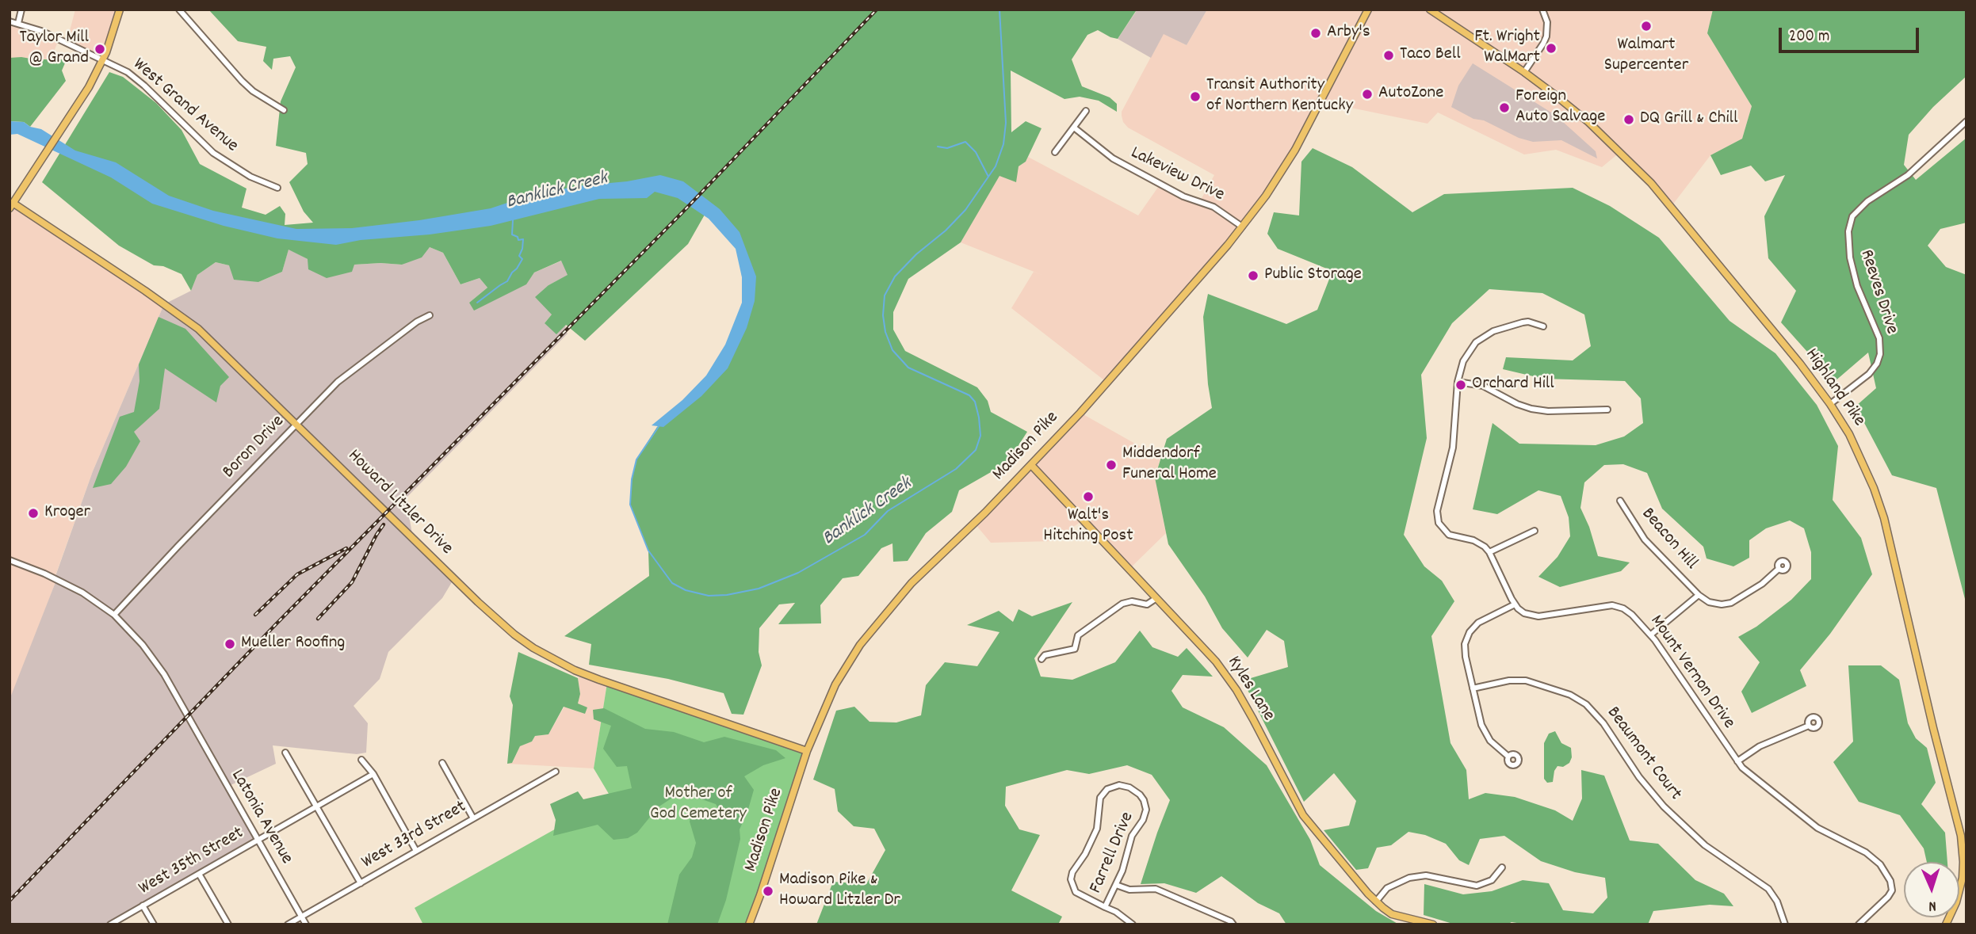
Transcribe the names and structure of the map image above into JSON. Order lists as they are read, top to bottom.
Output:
{
  "streets": {
    "main road": [
      "Highland Pike",
      "Madison Pike",
      "Howard Litzler Drive",
      "Kyles Lane"
    ],
    "street": [
      "West Grand Avenue",
      "Lakeview Drive",
      "Reeves Drive",
      "Boron Drive",
      "Beacon Hill",
      "Mount Vernon Drive",
      "Beaumont Court",
      "Latonia Avenue",
      "West 33rd Street",
      "Farrell Drive",
      "West 35th Street"
    ]
  },
  "crossings": [
    ["Lakeview Drive", "Madison Pike"],
    ["Reeves Drive", "Highland Pike"],
    ["Madison Pike", "Howard Litzler Drive"],
    ["Madison Pike", "Kyles Lane"],
    ["Boron Drive", "Howard Litzler Drive"],
    ["Boron Drive", "Latonia Avenue"],
    ["Beacon Hill", "Mount Vernon Drive"],
    ["Latonia Avenue", "West 33rd Street"],
    ["Latonia Avenue", "West 35th Street"]
  ],
  "water": ["Banklick Creek"],
  "parks": ["Mother of God Cemetery"],
  "places": [
    "Walmart Supercenter",
    "Arby's",
    "Ft. Wright WalMart",
    "Taylor Mill @ Grand",
    "Taco Bell",
    "AutoZone",
    "Transit Authority of Northern Kentucky",
    "Foreign Auto Salvage",
    "DQ Grill & Chill",
    "Public Storage",
    "Orchard Hill",
    "Middendorf Funeral Home",
    "Walt's Hitching Post",
    "Kroger",
    "Mueller Roofing",
    "Madison Pike & Howard Litzler Dr"
  ],
  "scale_bar": "200 m",
  "north": "bottom"
}
